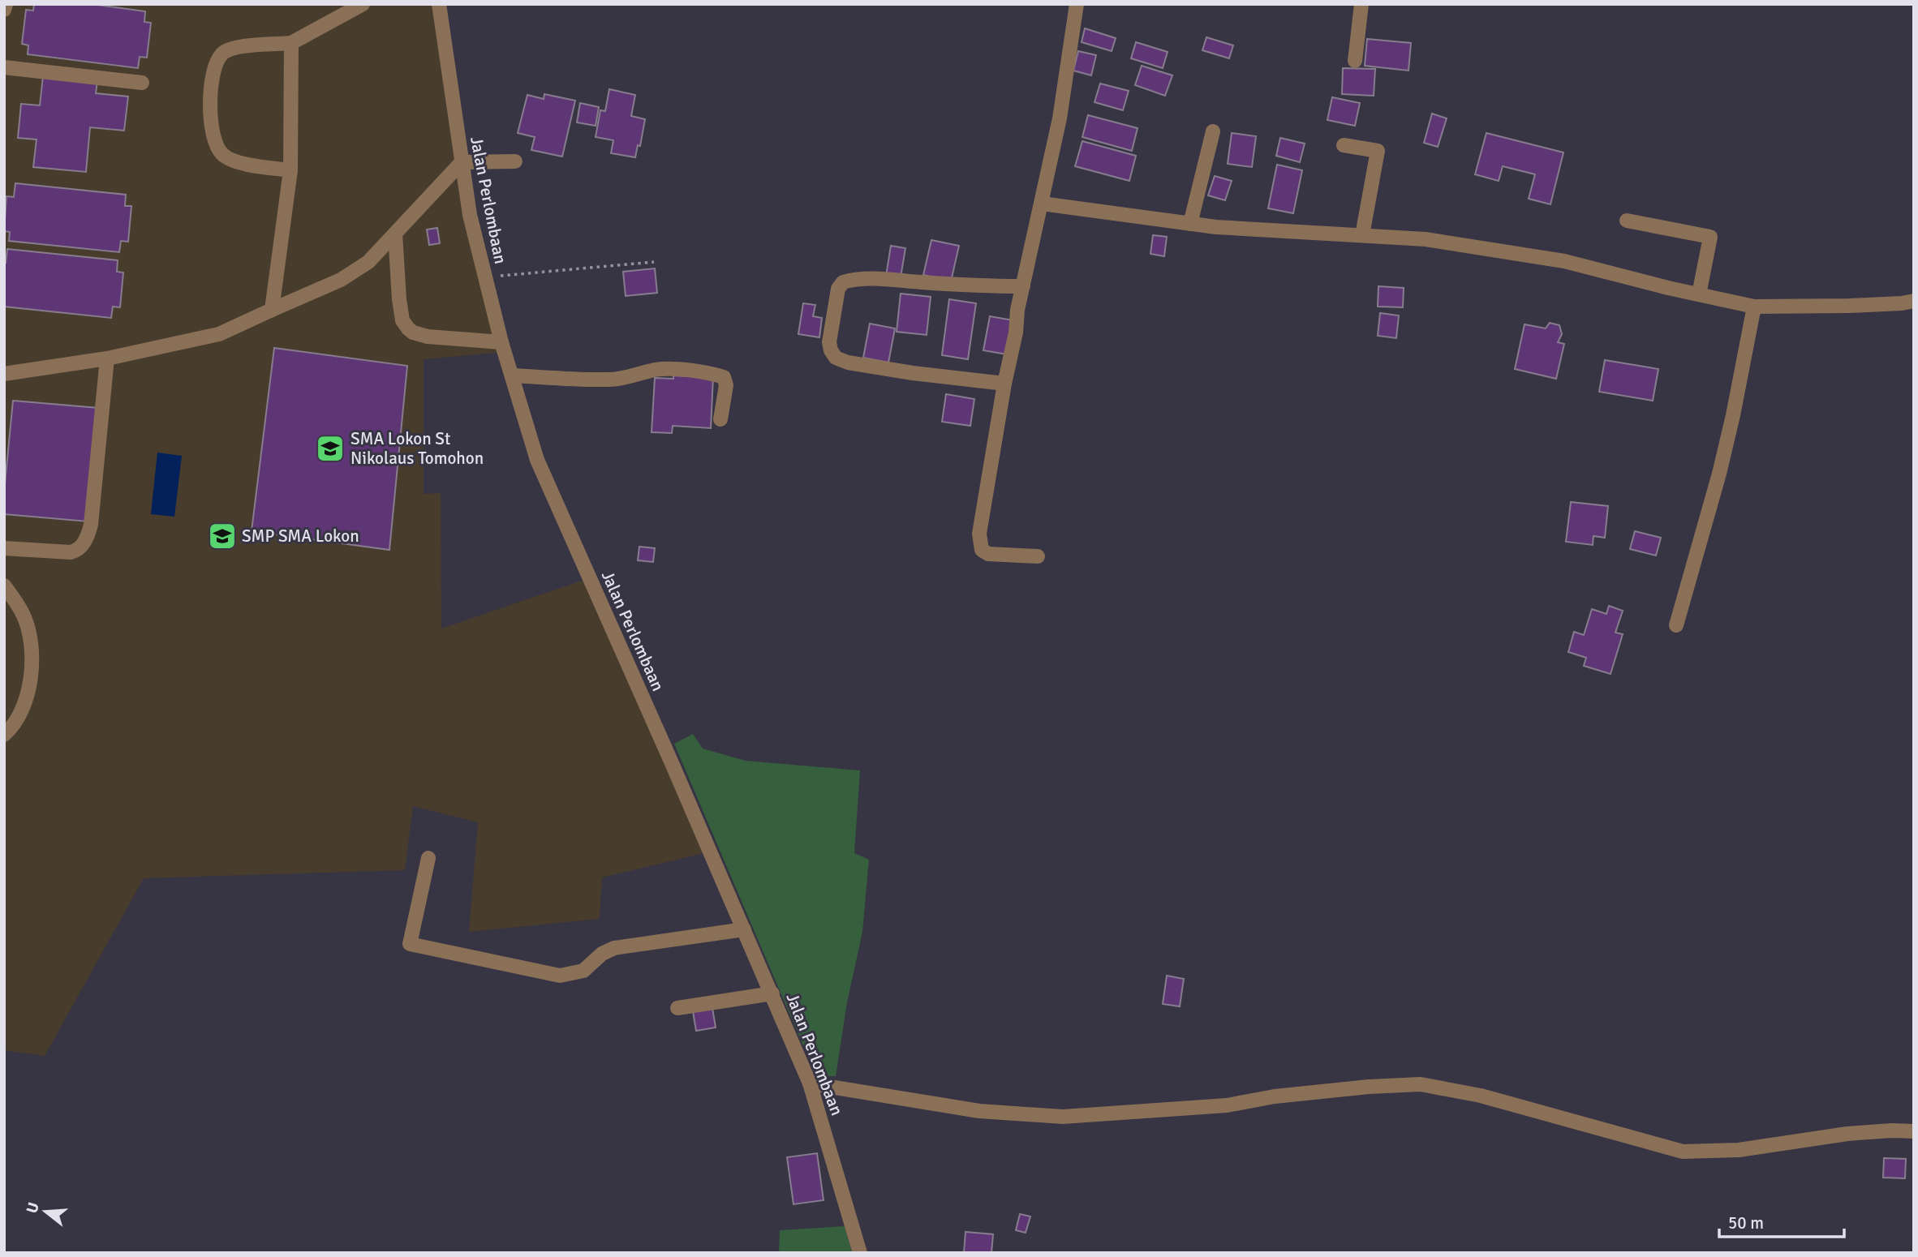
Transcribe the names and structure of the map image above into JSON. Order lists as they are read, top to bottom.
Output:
{
  "streets": {
    "street": ["Jalan Perlombaan"]
  },
  "places": {
    "school or university": ["SMA Lokon St Nikolaus Tomohon", "SMP SMA Lokon"]
  },
  "scale_bar": "50 m",
  "north": "left"
}
